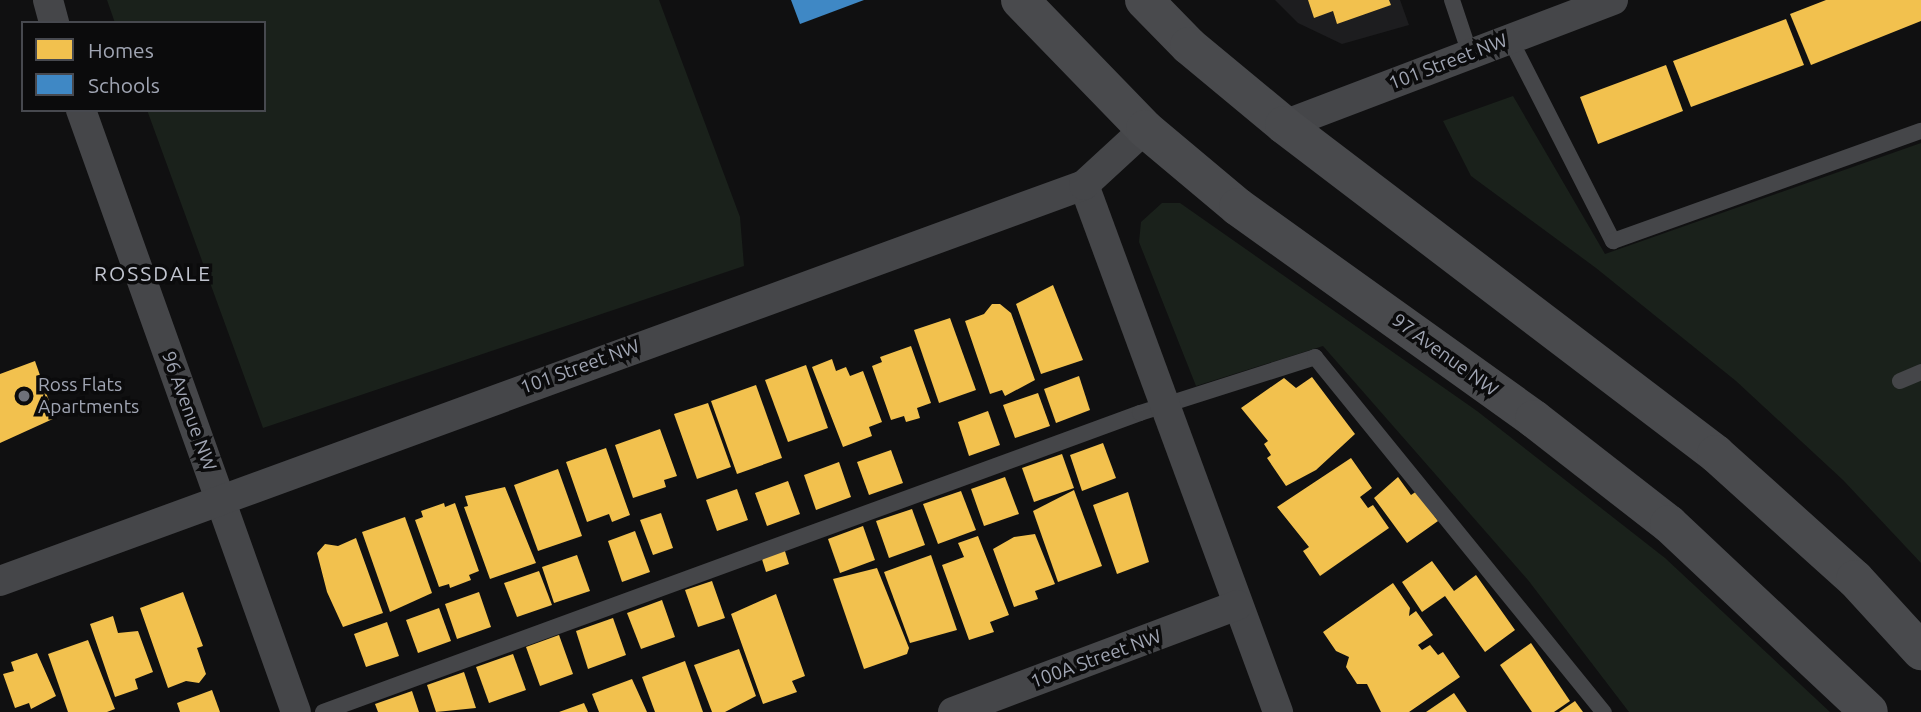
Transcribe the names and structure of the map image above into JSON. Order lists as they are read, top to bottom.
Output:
{
  "streets": {
    "main road": ["97 Avenue NW"],
    "street": ["101 Street NW", "96 Avenue NW", "100A Street NW"]
  },
  "crossings": [
    ["101 Street NW", "97 Avenue NW"],
    ["101 Street NW", "96 Avenue NW"]
  ],
  "districts": ["ROSSDALE"],
  "places": ["Ross Flats Apartments"],
  "legend": ["Homes", "Schools"]
}
